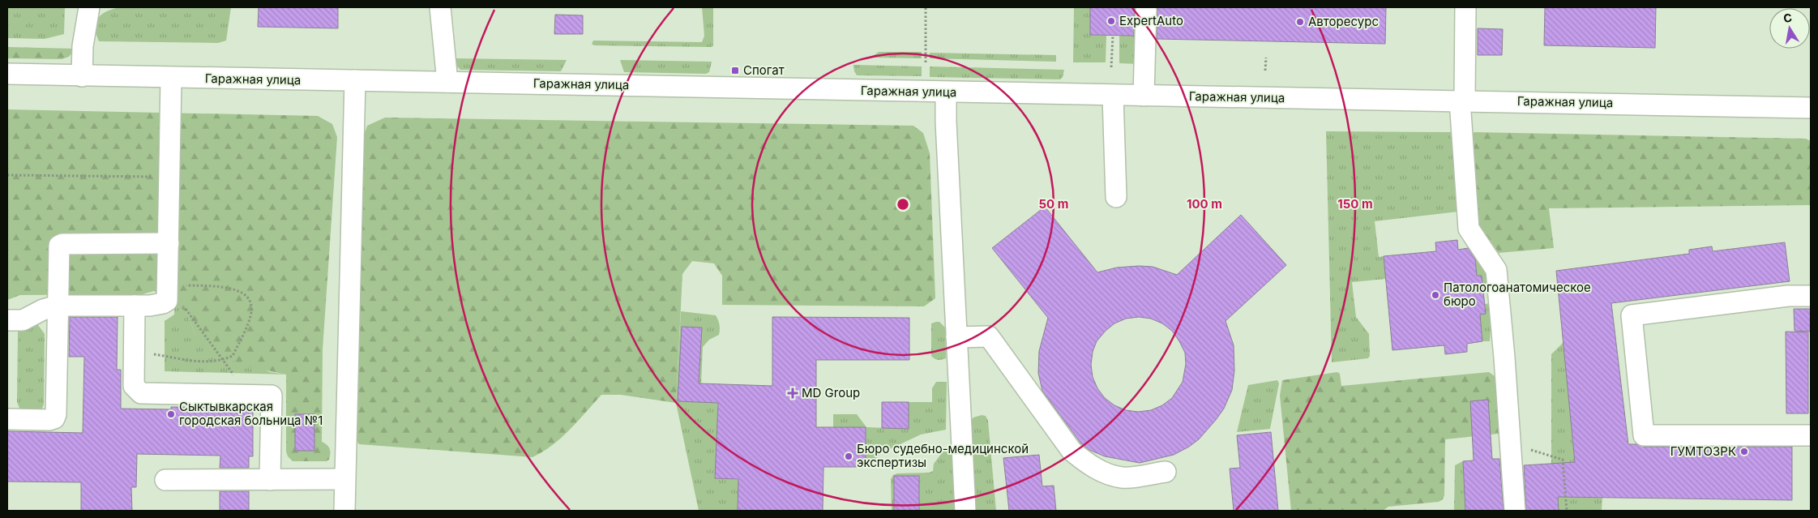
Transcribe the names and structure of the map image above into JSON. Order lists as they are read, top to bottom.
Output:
{
  "streets": {
    "street": ["Гаражная улица"]
  },
  "places": {
    "other": [
      "ExpertAuto",
      "Авторесурс",
      "Патологоанатомическое бюро",
      "Сыктывкарская городская больница №1",
      "ГУМТОЗРК",
      "Бюро судебно-медицинской экспертизы"
    ],
    "transit": ["Спогат"],
    "health": ["MD Group"]
  },
  "north": "top",
  "rings": ["50 m", "100 m", "150 m"]
}
